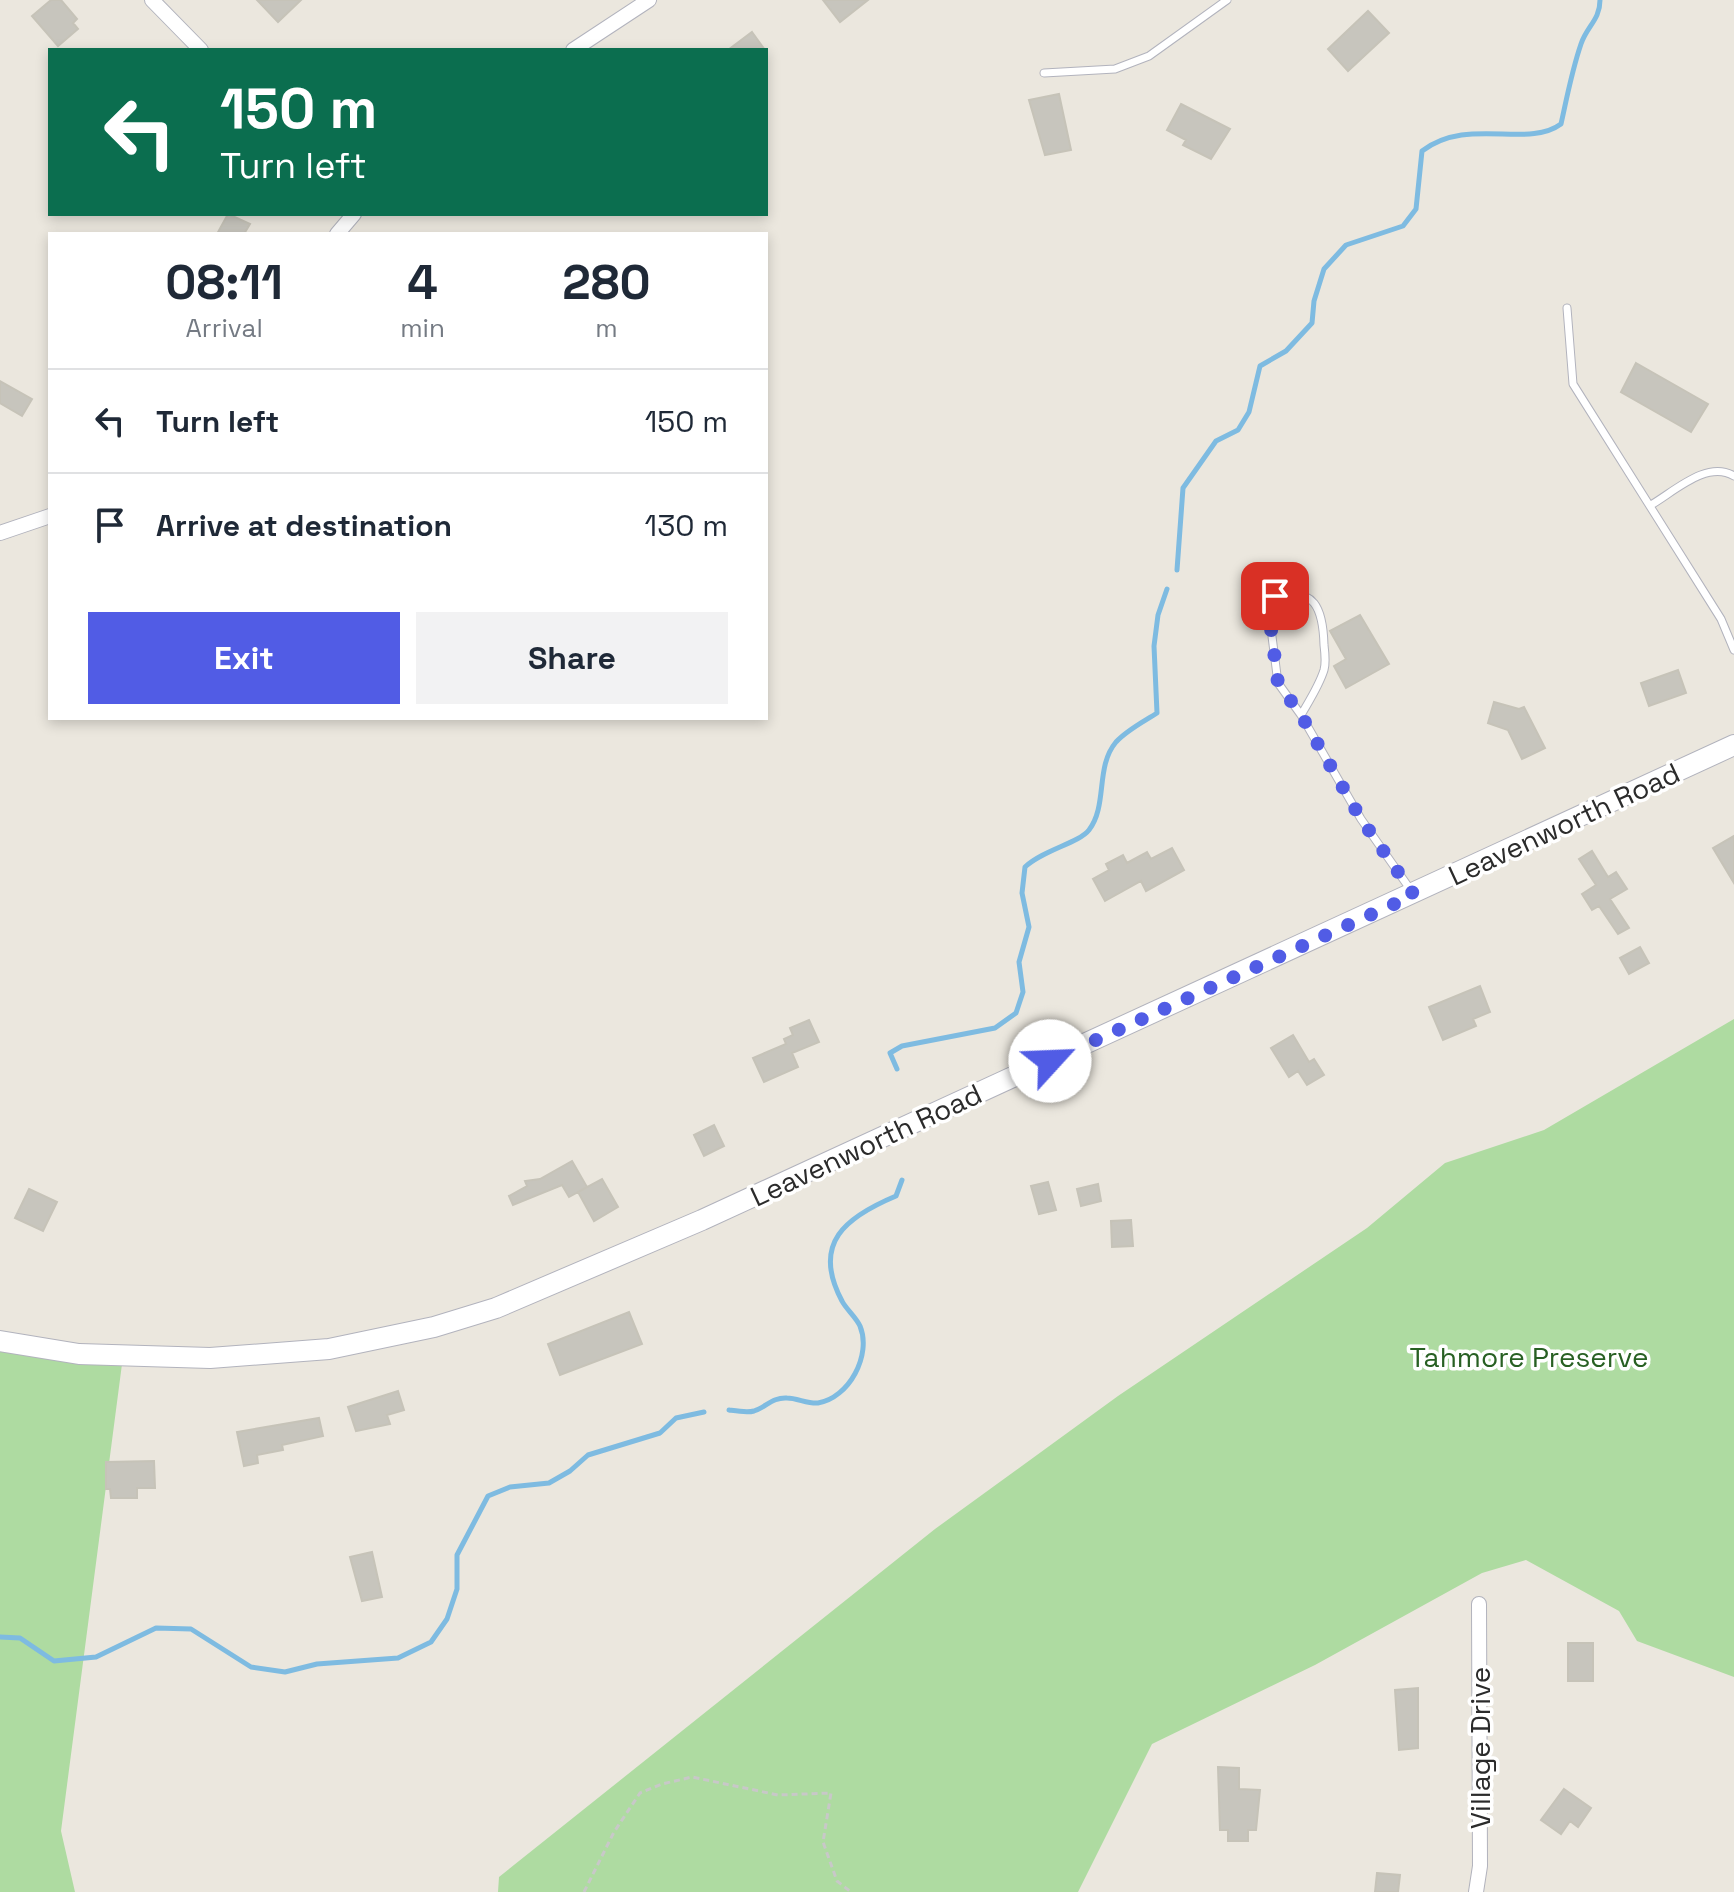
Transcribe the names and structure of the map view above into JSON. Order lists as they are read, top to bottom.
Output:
{
  "streets": {
    "main road": ["Leavenworth Road"],
    "street": ["Village Drive"]
  },
  "parks": ["Tahmore Preserve"],
  "page": {
    "turn": ["150 m", "Turn left"],
    "eta": [
      "08:11",
      "Arrival",
      "4",
      "min",
      "280",
      "m"
    ],
    "list": [
      {
        "name": "Turn left",
        "value": "150 m"
      },
      {
        "name": "Arrive at destination",
        "value": "130 m"
      }
    ],
    "buttons": ["Exit", "Share"]
  }
}
